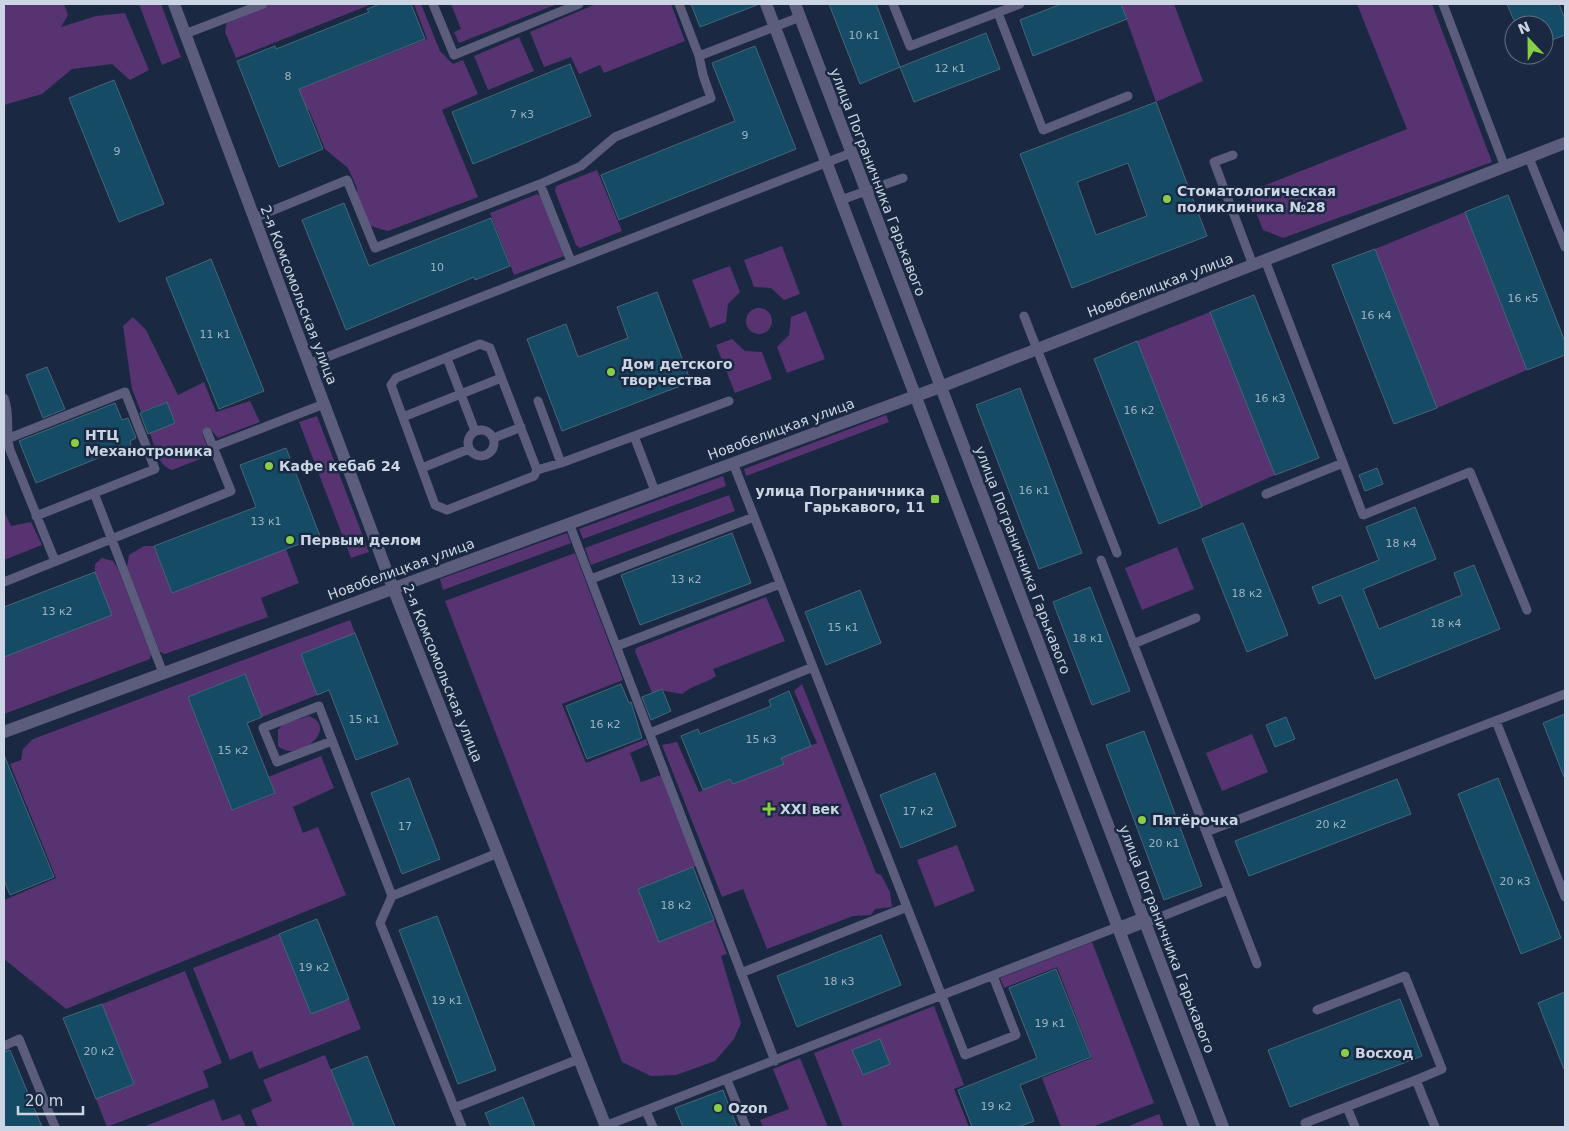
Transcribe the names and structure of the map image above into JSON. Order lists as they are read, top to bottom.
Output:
{
  "streets": {
    "street": ["улица Пограничника Гарькавого", "Новобелицкая улица", "2-я Комсомольская улица"]
  },
  "crossings": [
    ["улица Пограничника Гарькавого", "Новобелицкая улица"],
    ["Новобелицкая улица", "2-я Комсомольская улица"]
  ],
  "places": {
    "other": [
      "Стоматологическая поликлиника №28",
      "Дом детского творчества",
      "НТЦ Механотроника",
      "Кафе кебаб 24",
      "Первым делом",
      "Пятёрочка",
      "Восход",
      "Ozon"
    ],
    "transit": ["улица Пограничника Гарькавого, 11"],
    "health": ["XXI век"]
  },
  "house_numbers": [
    "10 к1",
    "12 к1",
    "8",
    "7 к3",
    "9",
    "9",
    "10",
    "16 к5",
    "16 к4",
    "11 к1",
    "16 к3",
    "16 к2",
    "16 к1",
    "13 к1",
    "18 к4",
    "13 к2",
    "18 к2",
    "13 к2",
    "18 к4",
    "15 к1",
    "18 к1",
    "15 к1",
    "16 к2",
    "15 к3",
    "15 к2",
    "17 к2",
    "20 к2",
    "17",
    "20 к1",
    "20 к3",
    "18 к2",
    "19 к2",
    "18 к3",
    "19 к1",
    "19 к1",
    "20 к2",
    "19 к2"
  ],
  "scale_bar": "20 m",
  "north": "top"
}
